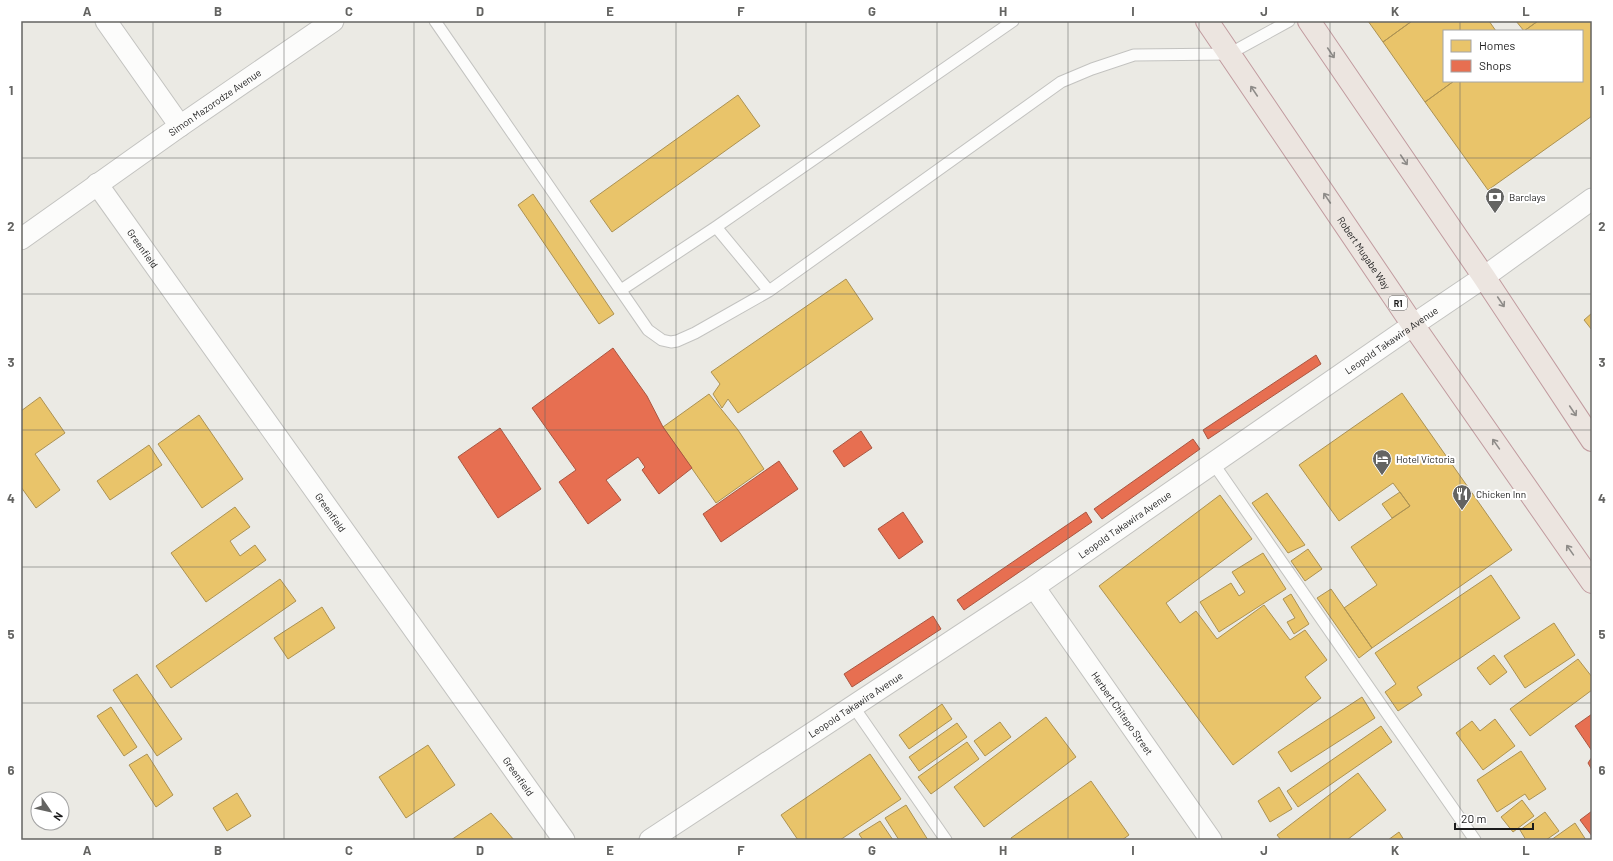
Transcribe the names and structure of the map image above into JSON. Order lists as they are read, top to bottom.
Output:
{
  "streets": {
    "highway": ["Robert Mugabe Way", "R1"],
    "street": [
      "Simon Mazorodze Avenue",
      "Greenfield",
      "Leopold Takawira Avenue",
      "Herbert Chitepo Street"
    ]
  },
  "crossings": [
    ["Simon Mazorodze Avenue", "Greenfield"],
    ["Robert Mugabe Way", "Leopold Takawira Avenue"],
    ["Leopold Takawira Avenue", "Herbert Chitepo Street"]
  ],
  "places": {
    "bank": ["Barclays"],
    "hotel": ["Hotel Victoria"],
    "restaurant": ["Chicken Inn"]
  },
  "legend": ["Homes", "Shops"],
  "scale_bar": "20 m",
  "north": "bottom right",
  "grid": {
    "columns": [
      "A",
      "B",
      "C",
      "D",
      "E",
      "F",
      "G",
      "H",
      "I",
      "J",
      "K",
      "L"
    ],
    "rows": [
      "1",
      "2",
      "3",
      "4",
      "5",
      "6"
    ]
  }
}
